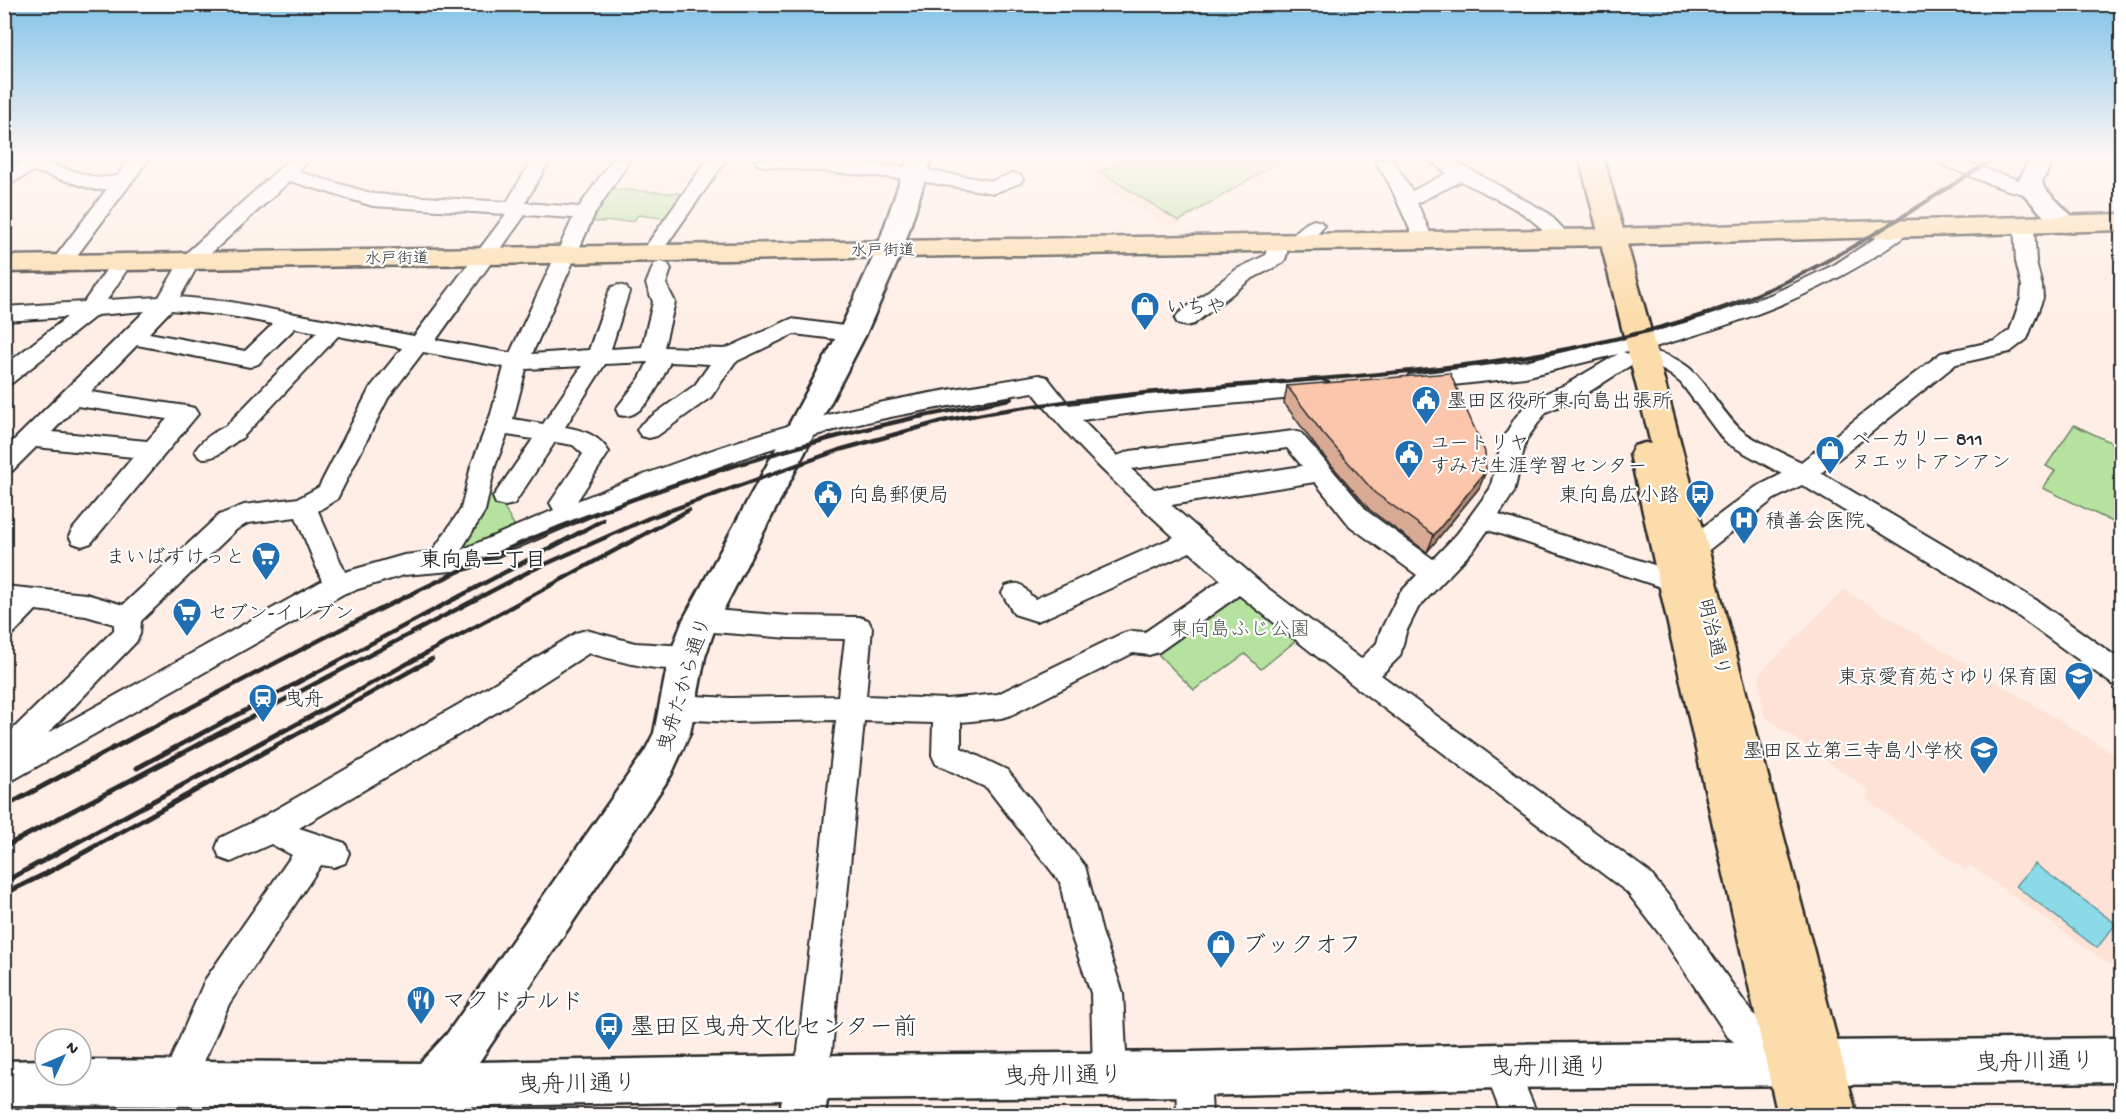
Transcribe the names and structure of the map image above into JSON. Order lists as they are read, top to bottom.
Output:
{
  "streets": {
    "main road": ["水戸街道", "明治通り"],
    "street": ["曳舟たから通り", "曳舟川通り"]
  },
  "crossings": [
    ["水戸街道", "明治通り"],
    ["水戸街道", "曳舟たから通り"],
    ["明治通り", "曳舟川通り"],
    ["曳舟たから通り", "曳舟川通り"]
  ],
  "districts": ["東向島二丁目"],
  "parks": ["東向島ふじ公園"],
  "places": {
    "shop": ["いちや", "ベーカリー 811 ヌエットアンアン", "ブックオフ"],
    "public building": ["墨田区役所 東向島出張所", "ユートリヤ すみだ生涯学習センター", "向島郵便局"],
    "bus stop": ["東向島広小路", "墨田区曳舟文化センター前"],
    "hospital": ["積善会医院"],
    "supermarket": ["まいばすけっと", "セブン-イレブン"],
    "school or university": ["東京愛育苑さゆり保育園", "墨田区立第三寺島小学校"],
    "station": ["曳舟"],
    "restaurant": ["マクドナルド"]
  },
  "north": "top right"
}
